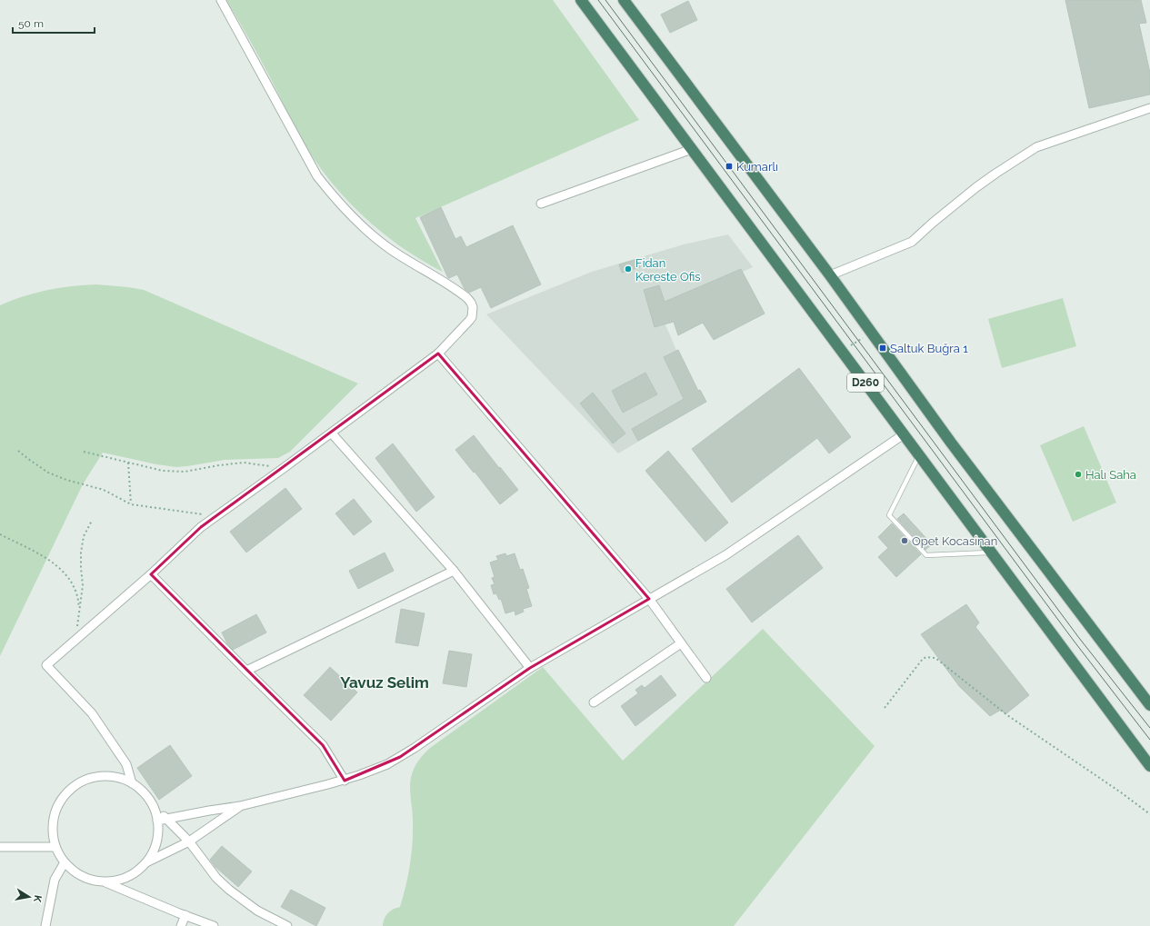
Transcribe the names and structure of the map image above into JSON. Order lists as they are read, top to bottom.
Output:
{
  "streets": {
    "highway": ["D260"]
  },
  "districts": ["Yavuz Selim"],
  "places": {
    "transit": ["Kumarlı", "Saltuk Buğra 1"],
    "other": ["Fidan Kereste Ofis", "Halı Saha", "Opet Kocasinan"]
  },
  "scale_bar": "50 m",
  "north": "right"
}
